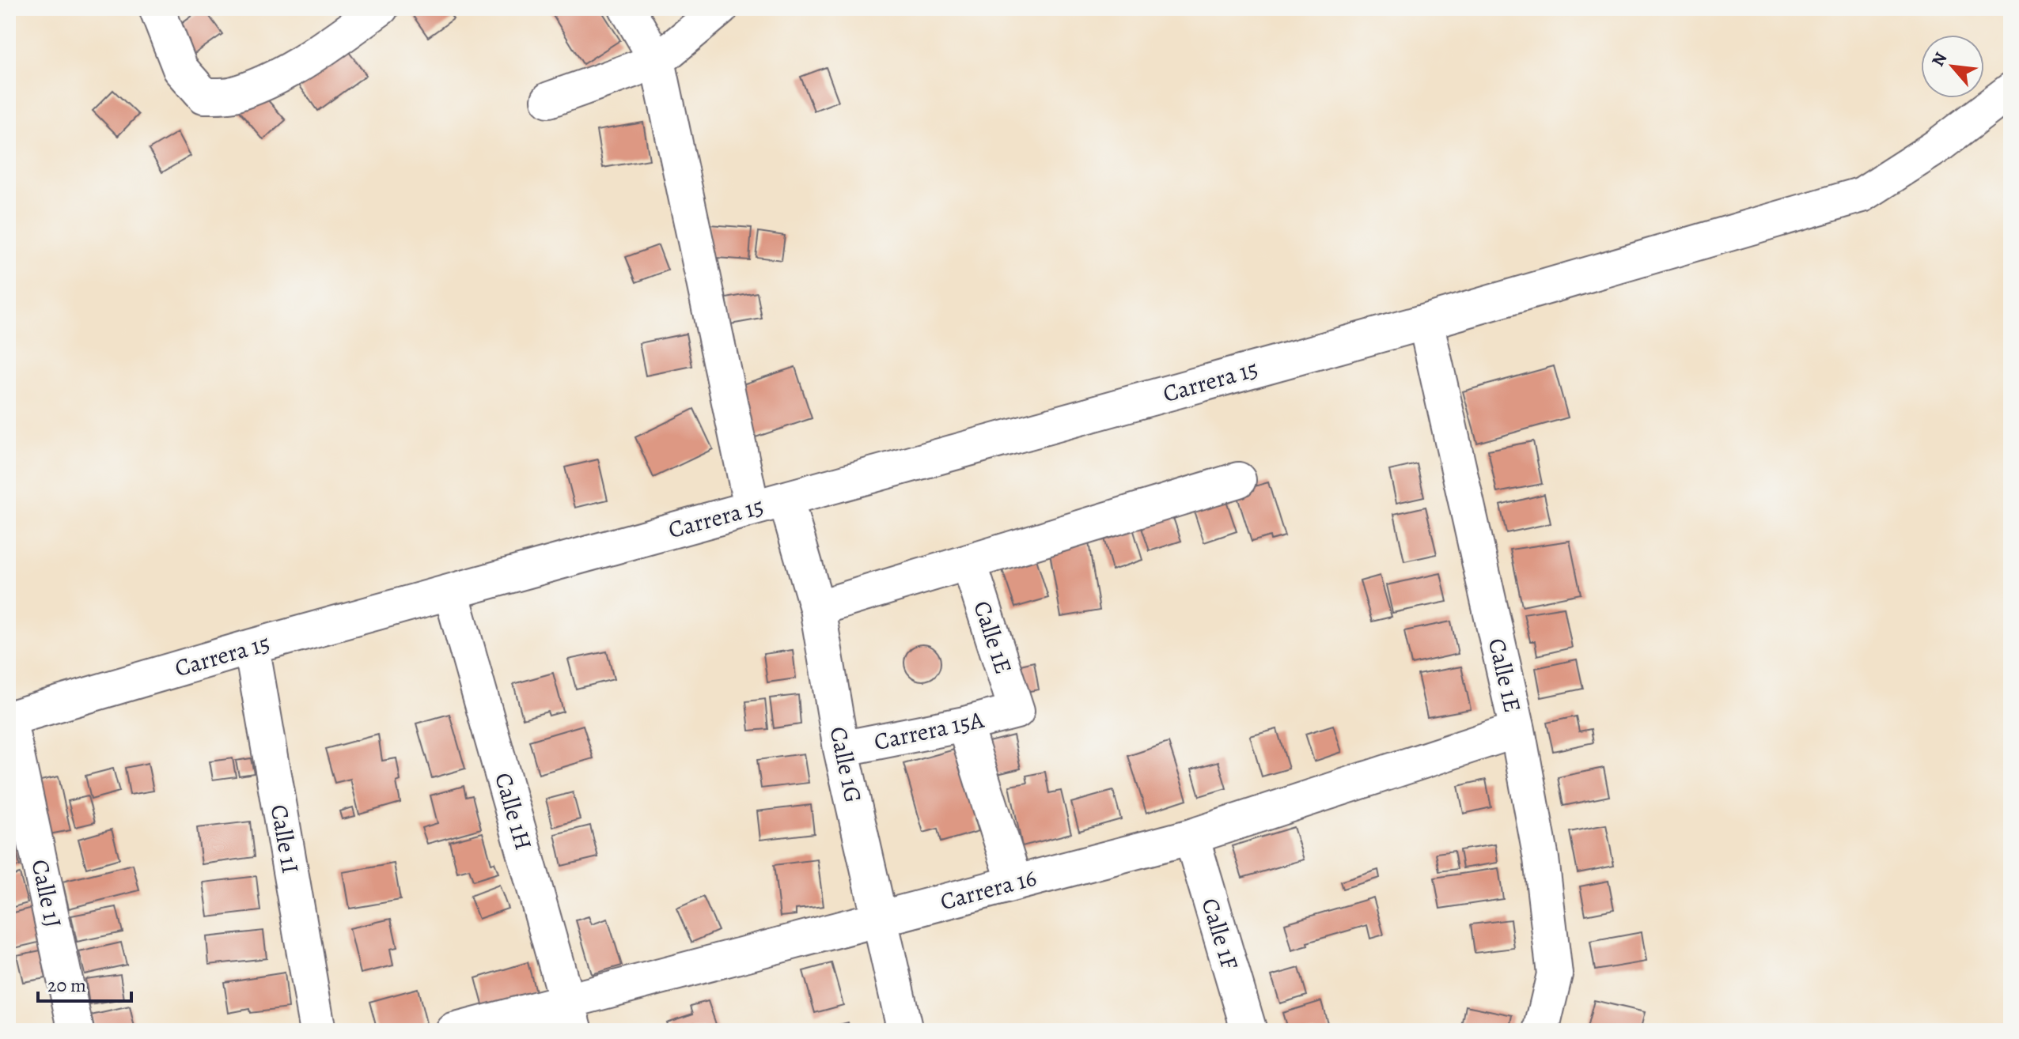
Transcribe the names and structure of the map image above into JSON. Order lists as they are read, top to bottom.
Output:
{
  "streets": {
    "street": [
      "Carrera 15",
      "Calle 1E",
      "Carrera 15A",
      "Calle 1G",
      "Calle 1H",
      "Calle 1I",
      "Carrera 16",
      "Calle 1J",
      "Calle 1F"
    ]
  },
  "crossings": [
    ["Carrera 15", "Calle 1E"],
    ["Carrera 15", "Calle 1G"],
    ["Carrera 15", "Calle 1H"],
    ["Carrera 15", "Calle 1I"],
    ["Carrera 15", "Calle 1J"],
    ["Calle 1E", "Carrera 15A"],
    ["Calle 1E", "Carrera 16"],
    ["Carrera 15A", "Calle 1G"],
    ["Calle 1G", "Carrera 16"],
    ["Calle 1H", "Carrera 16"],
    ["Carrera 16", "Calle 1F"]
  ],
  "scale_bar": "20 m",
  "north": "top left"
}
